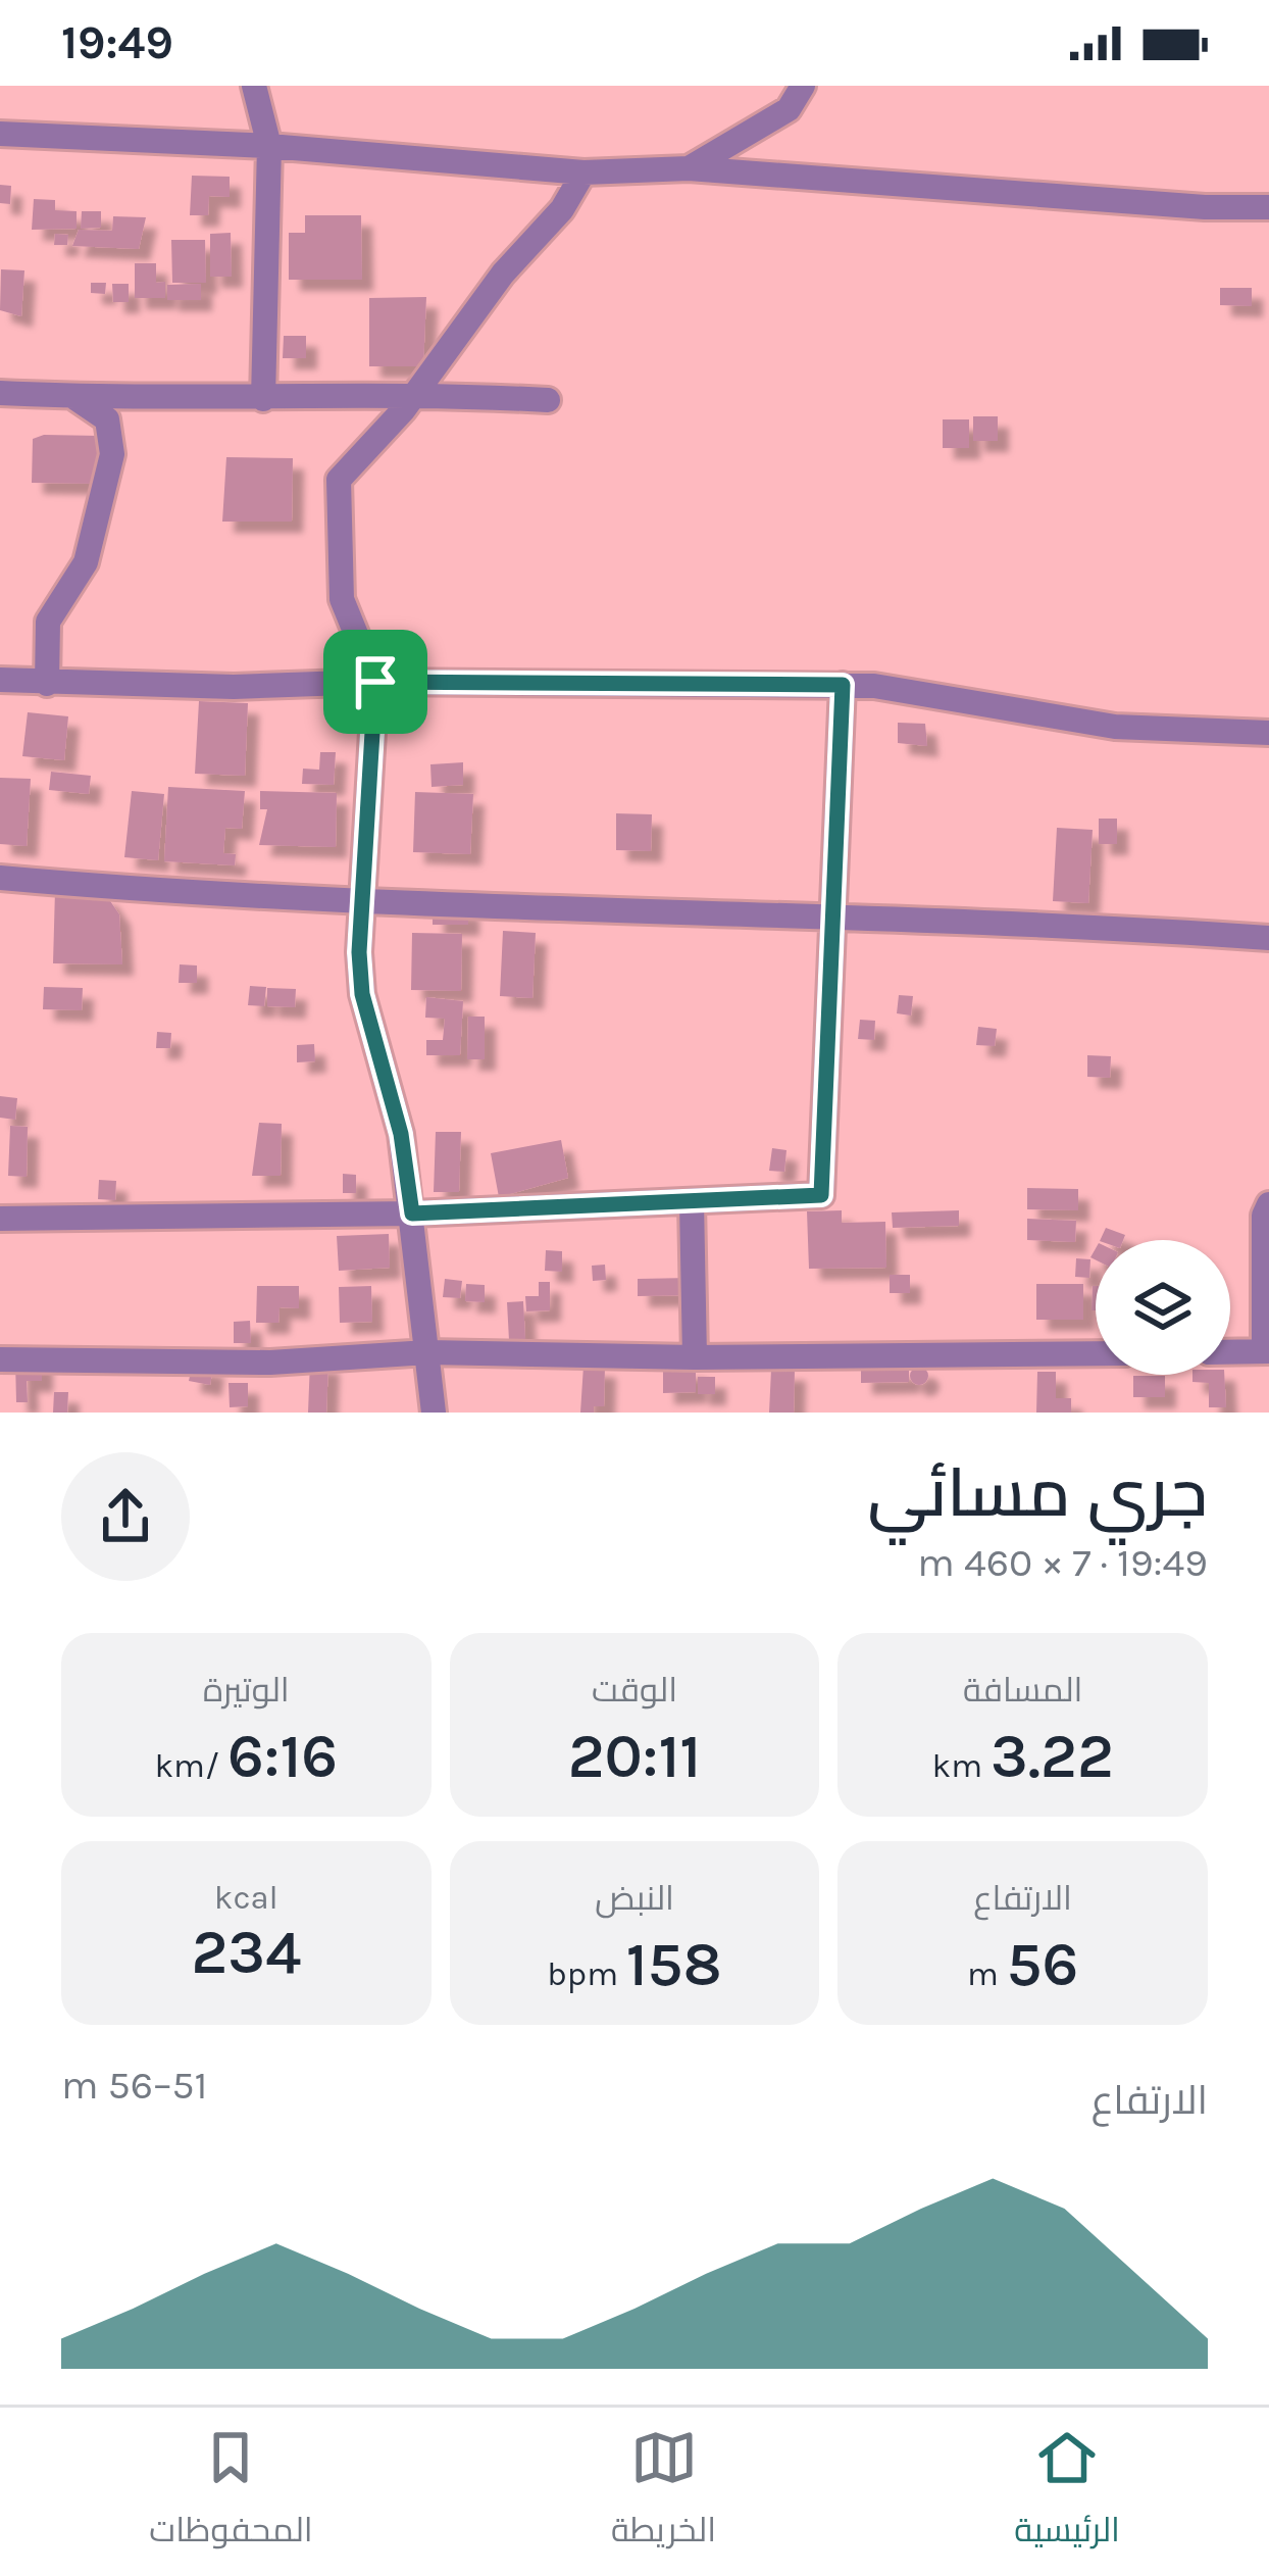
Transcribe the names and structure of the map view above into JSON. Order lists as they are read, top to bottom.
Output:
{
  "page": {
    "status": "19:49",
    "heading": ["جري مسائي", "19:49 · 7 × 460 m"],
    "stats": [
      ["المسافة", "3.22 km"],
      ["الوقت", "20:11"],
      ["الوتيرة", "6:16 /km"],
      ["الارتفاع", "56 m"],
      ["النبض", "158 bpm"],
      ["kcal", "234"]
    ],
    "chart": ["الارتفاع", "51–56 m"],
    "tabs": ["الرئيسية", "الخريطة", "المحفوظات"]
  }
}
